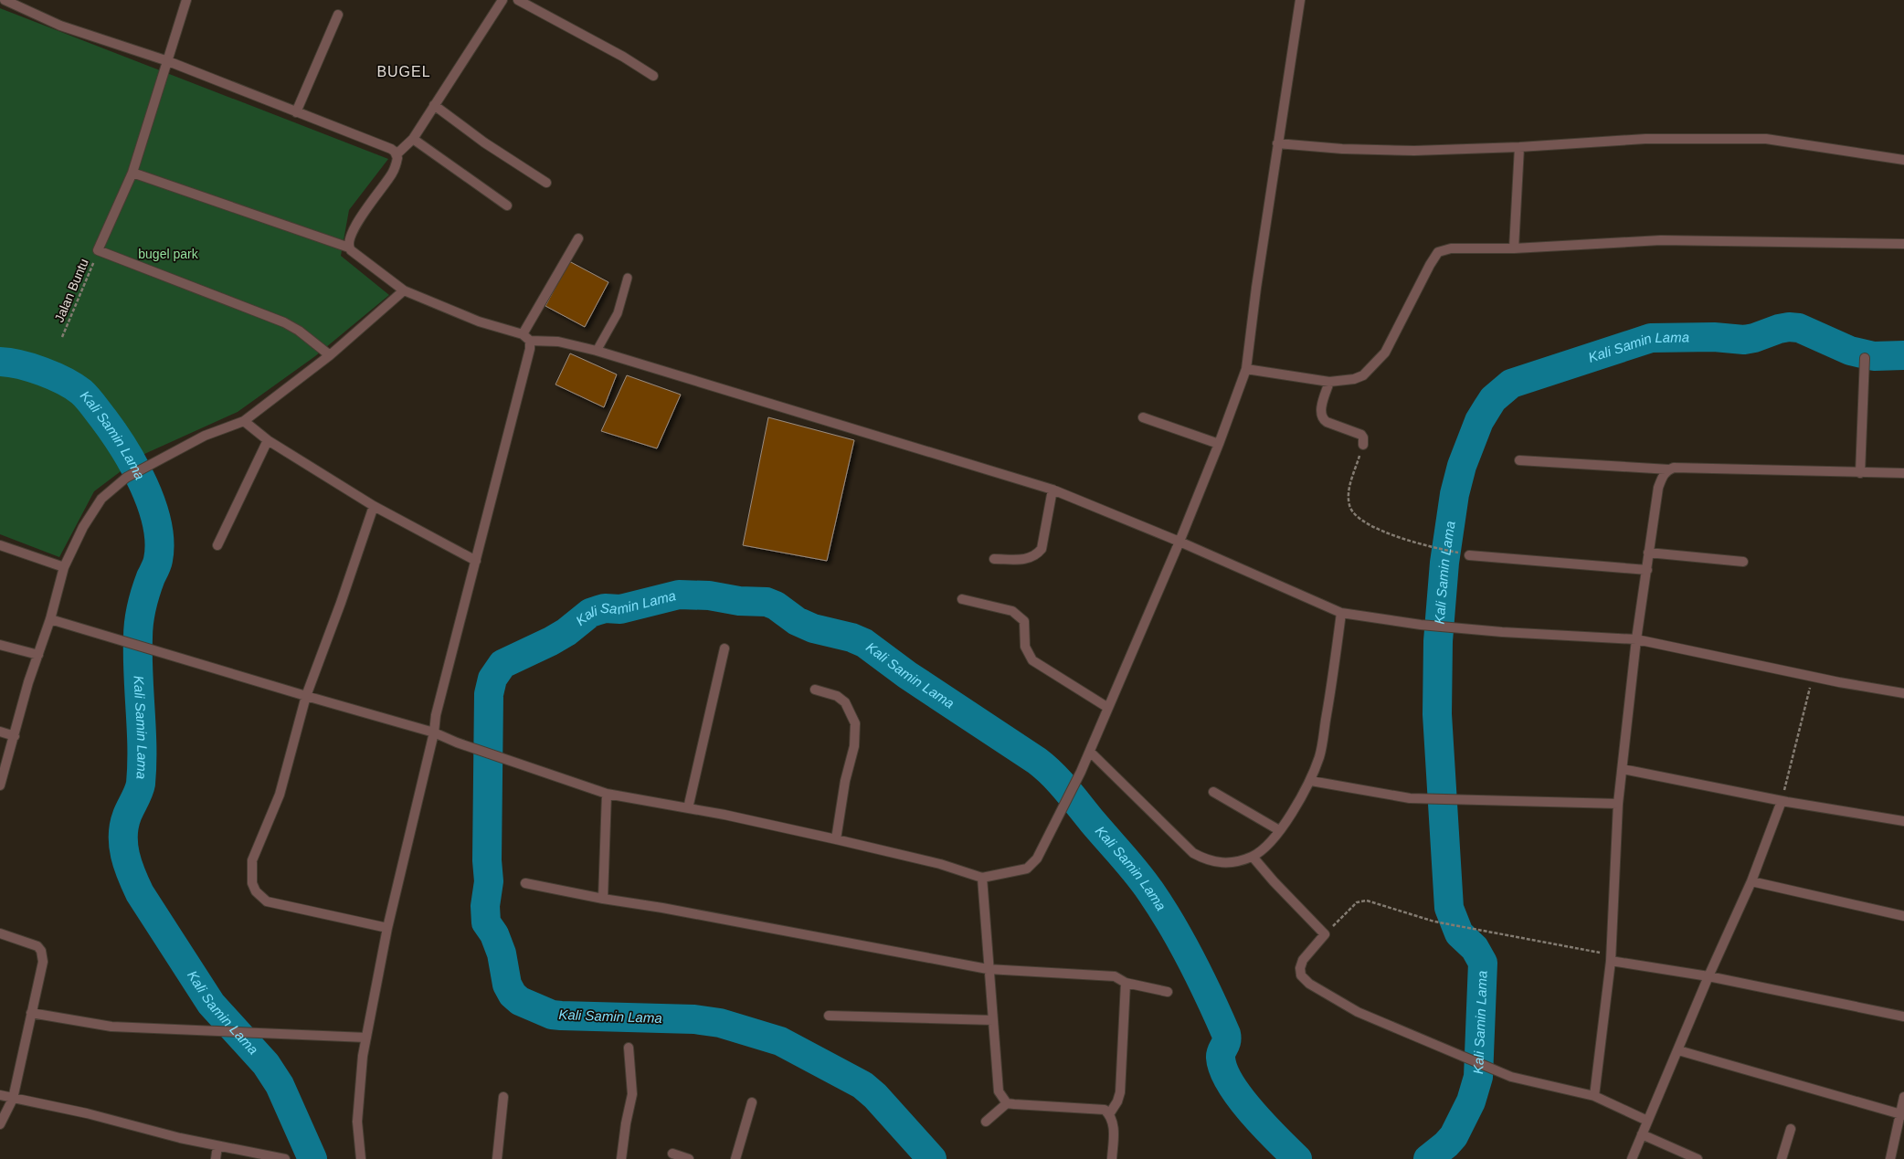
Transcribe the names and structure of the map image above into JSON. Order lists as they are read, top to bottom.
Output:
{
  "streets": {
    "path": ["Jalan Buntu"]
  },
  "districts": ["BUGEL"],
  "water": ["Kali Samin Lama"],
  "parks": ["bugel park"]
}
